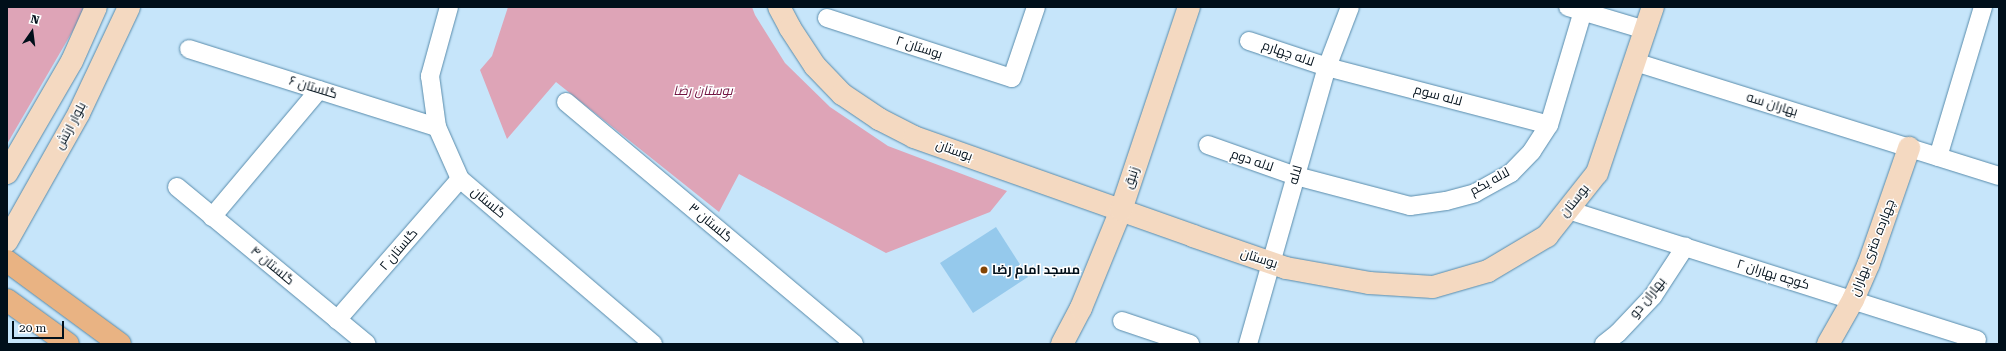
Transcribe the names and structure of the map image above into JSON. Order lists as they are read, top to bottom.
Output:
{
  "streets": {
    "street": [
      "بوستان ۲",
      "لاله چهارم",
      "گلستان ۶",
      "لاله سوم",
      "بهاران سه",
      "بلوار ارتش",
      "بوستان",
      "لاله دوم",
      "لاله",
      "زنبق",
      "لاله یکم",
      "گلستان",
      "گلستان ۳",
      "چهارده متری بهاران",
      "گلستان ۲",
      "گلستان ۴",
      "کوچه بهاران ۲",
      "بهاران دو"
    ]
  },
  "crossings": [
    ["لاله چهارم", "لاله سوم"],
    ["لاله چهارم", "لاله"],
    ["گلستان ۶", "گلستان"],
    ["لاله سوم", "لاله"],
    ["لاله سوم", "لاله یکم"],
    ["بهاران سه", "بوستان"],
    ["بهاران سه", "چهارده متری بهاران"],
    ["بوستان", "لاله"],
    ["بوستان", "زنبق"],
    ["بوستان", "کوچه بهاران ۲"],
    ["لاله دوم", "لاله"],
    ["لاله دوم", "لاله یکم"],
    ["لاله", "لاله یکم"],
    ["گلستان", "گلستان ۲"],
    ["چهارده متری بهاران", "کوچه بهاران ۲"],
    ["گلستان ۲", "گلستان ۴"],
    ["کوچه بهاران ۲", "بهاران دو"]
  ],
  "parks": ["بوستان رضا"],
  "places": ["مسجد امام رضا"],
  "scale_bar": "20 m",
  "north": "top"
}
